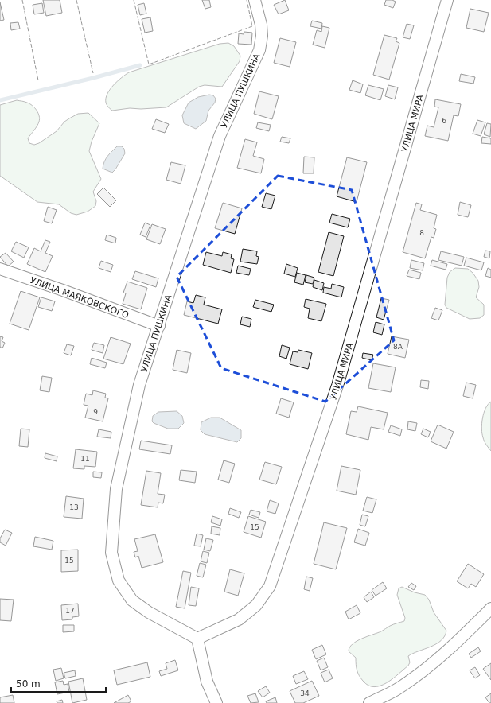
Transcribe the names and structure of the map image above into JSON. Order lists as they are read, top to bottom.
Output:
{
  "streets": {
    "street": ["УЛИЦА ПУШКИНА", "УЛИЦА МИРА", "УЛИЦА МАЯКОВСКОГО"]
  },
  "crossings": [
    ["УЛИЦА ПУШКИНА", "УЛИЦА МИРА"],
    ["УЛИЦА ПУШКИНА", "УЛИЦА МАЯКОВСКОГО"]
  ],
  "house_numbers": [
    "6",
    "8",
    "8А",
    "9",
    "11",
    "13",
    "15",
    "15",
    "17",
    "34"
  ],
  "scale_bar": "50 m"
}
